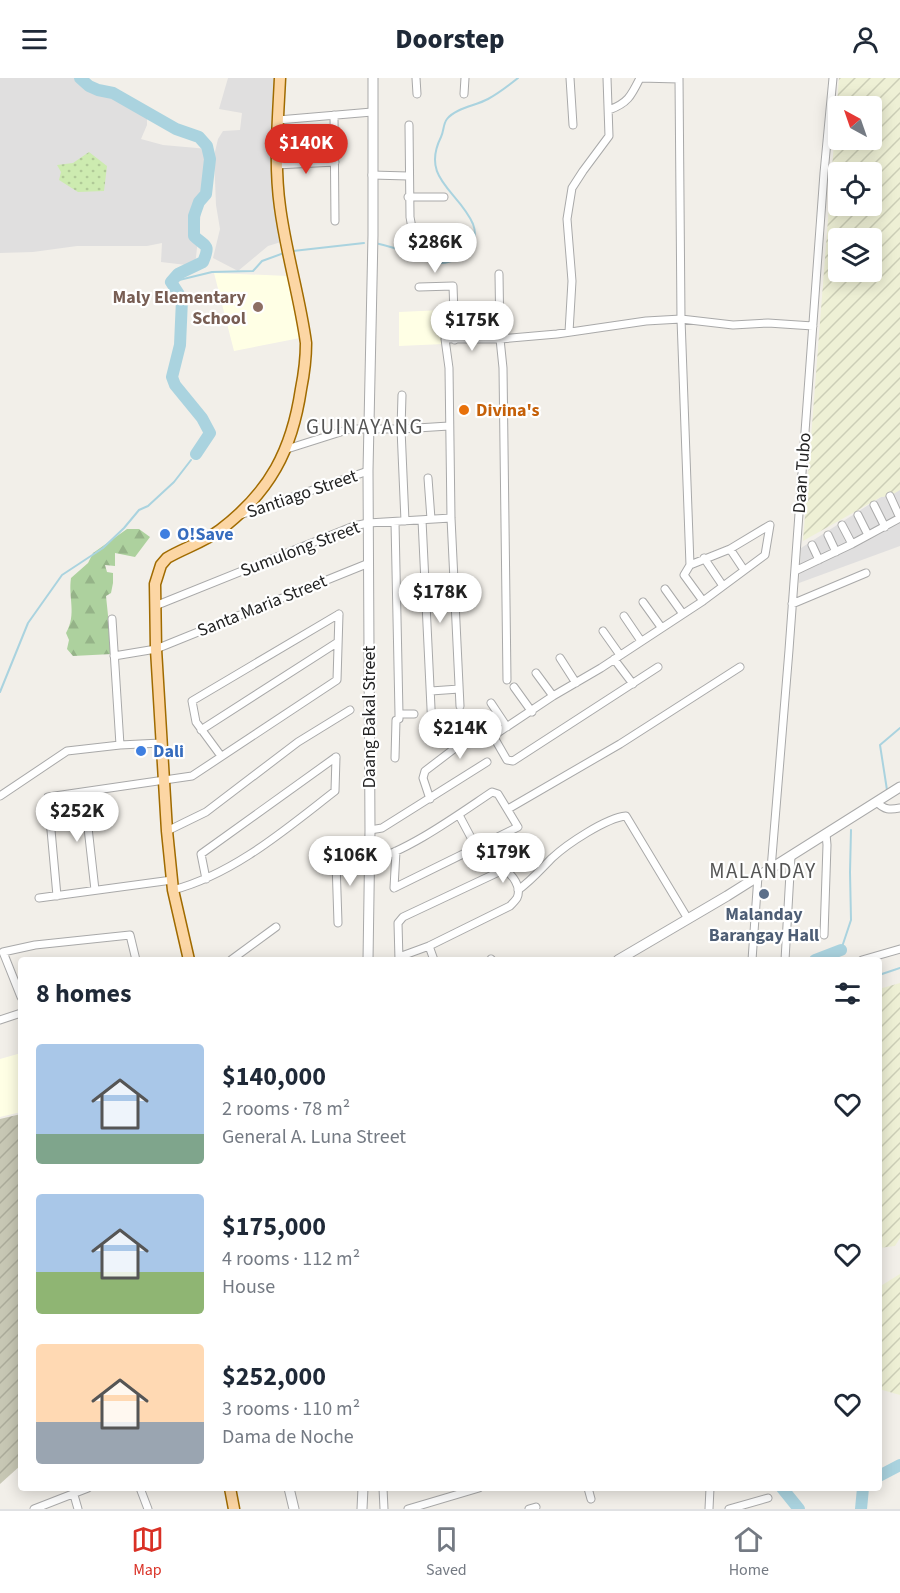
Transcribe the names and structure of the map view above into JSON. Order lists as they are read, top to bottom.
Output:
{
  "streets": {
    "street": [
      "Daan Tubo",
      "Santiago Street",
      "Sumulong Street",
      "Santa Maria Street",
      "Daang Bakal Street"
    ]
  },
  "crossings": [
    ["Santiago Street", "Daang Bakal Street"],
    ["Sumulong Street", "Daang Bakal Street"],
    ["Santa Maria Street", "Daang Bakal Street"]
  ],
  "districts": ["GUINAYANG", "MALANDAY"],
  "places": [
    "Maly Elementary School",
    "Divina's",
    "O!Save",
    "Dali",
    "Malanday Barangay Hall"
  ],
  "north": "top left",
  "page": {
    "header": "Doorstep",
    "price": [
      "$140K",
      "$286K",
      "$175K",
      "$178K",
      "$214K",
      "$252K",
      "$179K",
      "$106K"
    ],
    "heading": "8 homes",
    "list": [
      {
        "name": "$140,000",
        "note": "2 rooms · 78 m² · General A. Luna Street"
      },
      {
        "name": "$175,000",
        "note": "4 rooms · 112 m² · House"
      },
      {
        "name": "$252,000",
        "note": "3 rooms · 110 m² · Dama de Noche"
      }
    ],
    "tabs": ["Map", "Saved", "Home"]
  }
}
